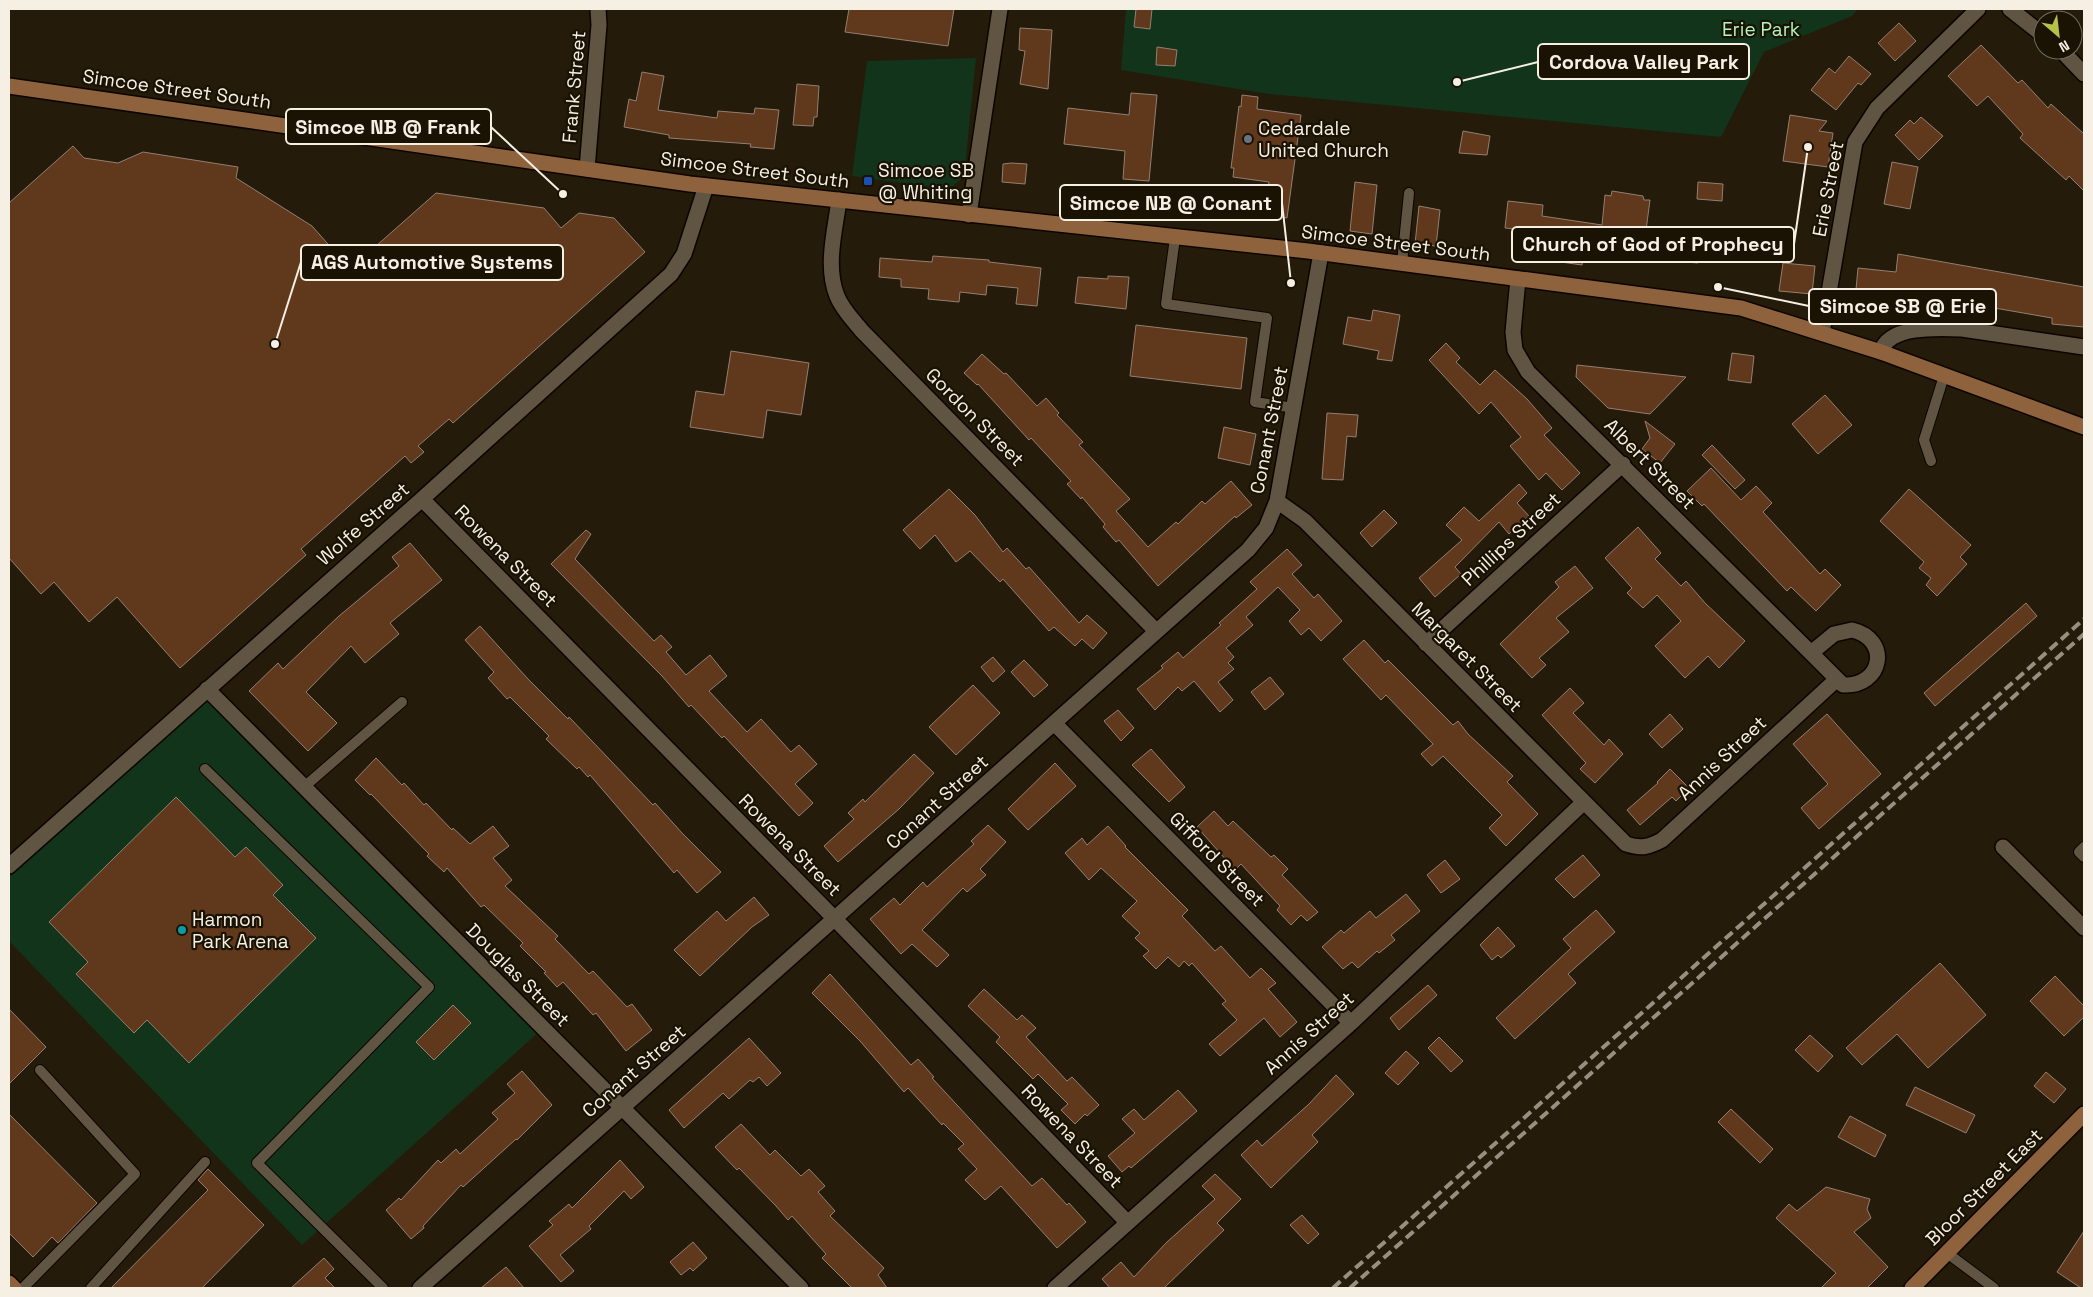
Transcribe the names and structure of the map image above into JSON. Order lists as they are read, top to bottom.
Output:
{
  "streets": {
    "main road": ["Simcoe Street South", "Bloor Street East"],
    "street": [
      "Frank Street",
      "Erie Street",
      "Gordon Street",
      "Conant Street",
      "Albert Street",
      "Wolfe Street",
      "Phillips Street",
      "Rowena Street",
      "Margaret Street",
      "Annis Street",
      "Gifford Street",
      "Douglas Street"
    ]
  },
  "crossings": [
    ["Frank Street", "Simcoe Street South"],
    ["Simcoe Street South", "Erie Street"],
    ["Simcoe Street South", "Gordon Street"],
    ["Simcoe Street South", "Conant Street"],
    ["Simcoe Street South", "Albert Street"],
    ["Simcoe Street South", "Wolfe Street"],
    ["Gordon Street", "Conant Street"],
    ["Conant Street", "Rowena Street"],
    ["Conant Street", "Margaret Street"],
    ["Conant Street", "Gifford Street"],
    ["Conant Street", "Douglas Street"],
    ["Albert Street", "Phillips Street"],
    ["Albert Street", "Annis Street"],
    ["Wolfe Street", "Rowena Street"],
    ["Wolfe Street", "Douglas Street"],
    ["Phillips Street", "Margaret Street"],
    ["Rowena Street", "Annis Street"],
    ["Margaret Street", "Annis Street"],
    ["Annis Street", "Gifford Street"]
  ],
  "parks": ["Erie Park"],
  "places": {
    "other": [
      "Cordova Valley Park",
      "Cedardale United Church",
      "Church of God of Prophecy",
      "Simcoe NB @ Frank",
      "Simcoe NB @ Conant",
      "Simcoe SB @ Erie",
      "AGS Automotive Systems",
      "Harmon Park Arena"
    ],
    "transit": ["Simcoe SB @ Whiting"]
  },
  "north": "bottom right"
}
